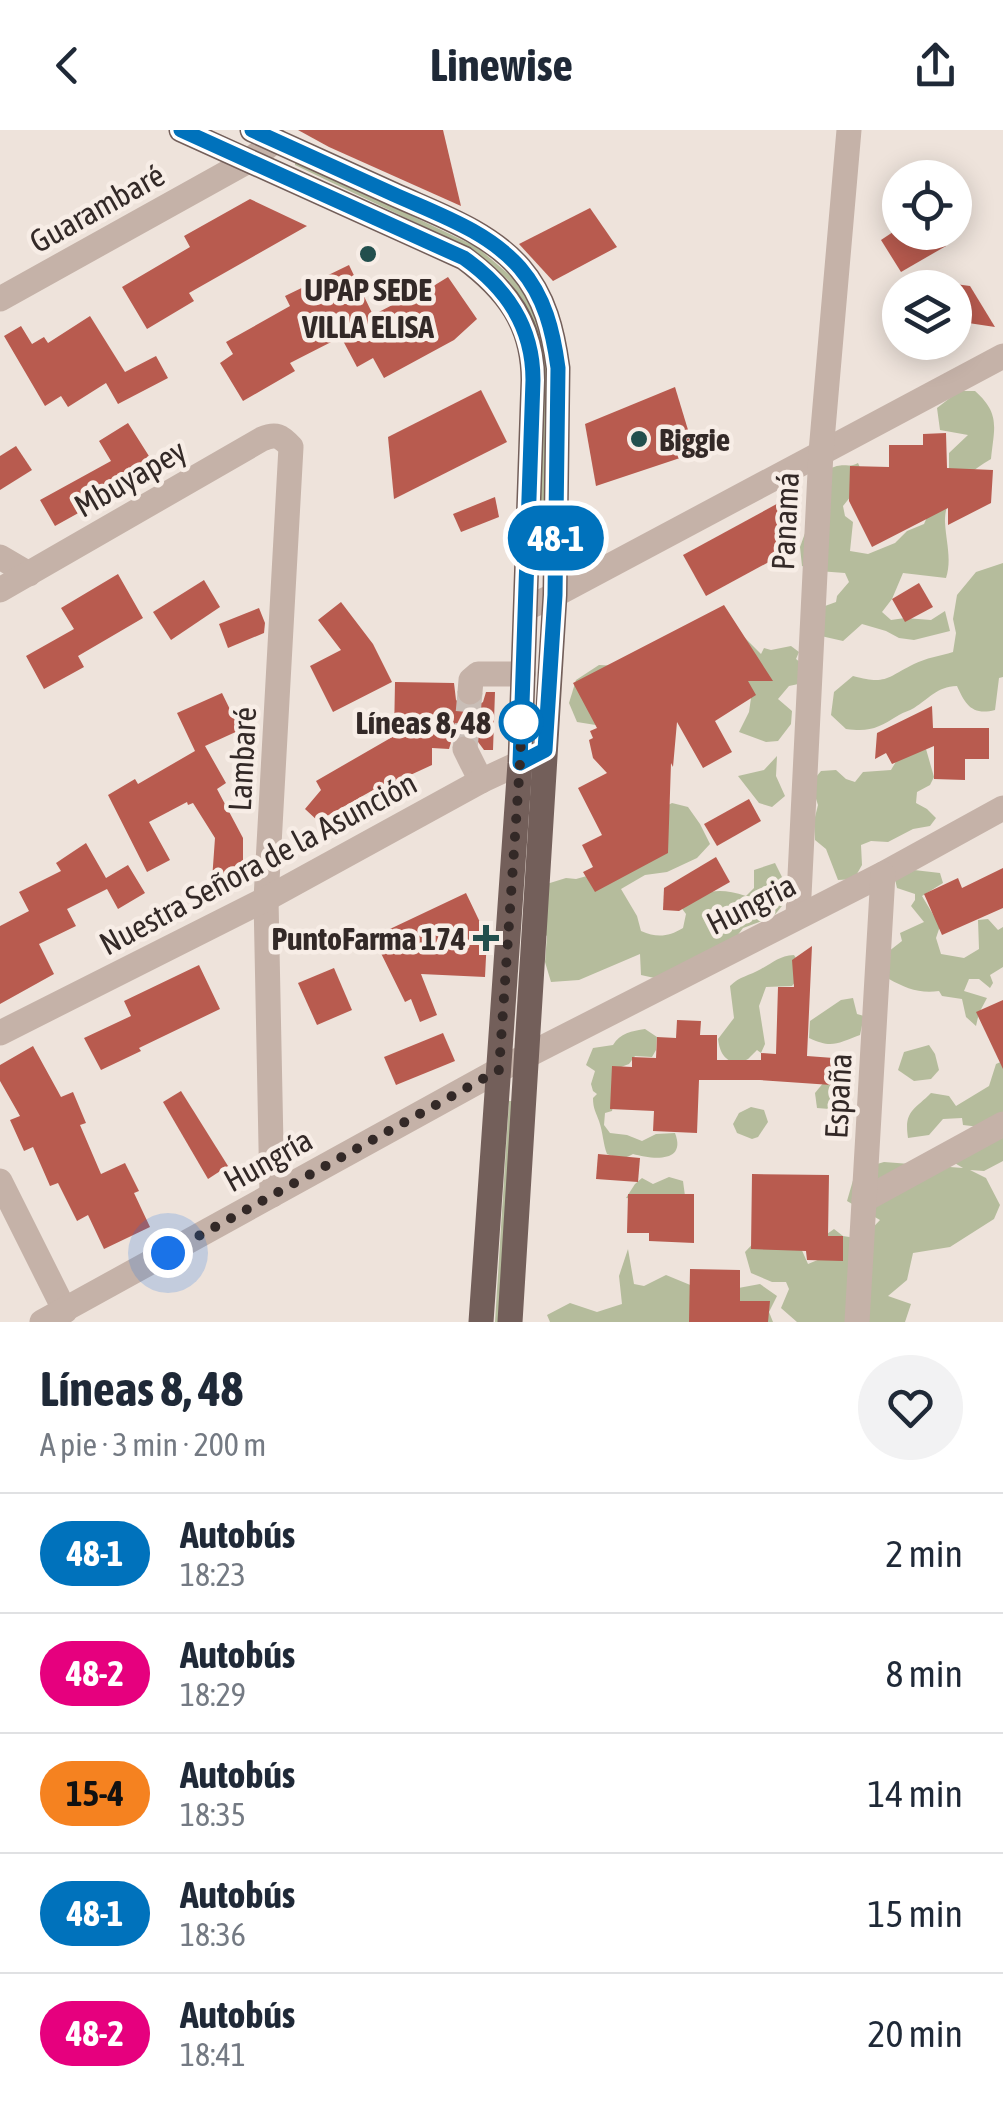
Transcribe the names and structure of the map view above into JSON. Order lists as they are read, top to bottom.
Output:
{
  "streets": {
    "street": [
      "Guarambaré",
      "Mbuyapey",
      "Panamá",
      "Lambaré",
      "Nuestra Señora de la Asunción",
      "Hungria",
      "España",
      "Hungría"
    ]
  },
  "crossings": [
    ["Mbuyapey", "Lambaré"],
    ["Panamá", "Hungria"],
    ["Lambaré", "Nuestra Señora de la Asunción"],
    ["Lambaré", "Hungría"],
    ["Hungria", "España"],
    ["Hungria", "Hungría"]
  ],
  "places": {
    "other": ["UPAP SEDE VILLA ELISA", "Biggie", "Líneas 8, 48"],
    "health": ["PuntoFarma 174"]
  },
  "lines": ["bus line 48-1"],
  "page": {
    "header": "Linewise",
    "on_map": "48-1",
    "heading": ["Líneas 8, 48", "A pie · 3 min · 200 m"],
    "list": [
      {
        "mark": "48-1",
        "name": "Autobús",
        "note": "18:23",
        "value": "2 min"
      },
      {
        "mark": "48-2",
        "name": "Autobús",
        "note": "18:29",
        "value": "8 min"
      },
      {
        "mark": "15-4",
        "name": "Autobús",
        "note": "18:35",
        "value": "14 min"
      },
      {
        "mark": "48-1",
        "name": "Autobús",
        "note": "18:36",
        "value": "15 min"
      },
      {
        "mark": "48-2",
        "name": "Autobús",
        "note": "18:41",
        "value": "20 min"
      }
    ]
  }
}
